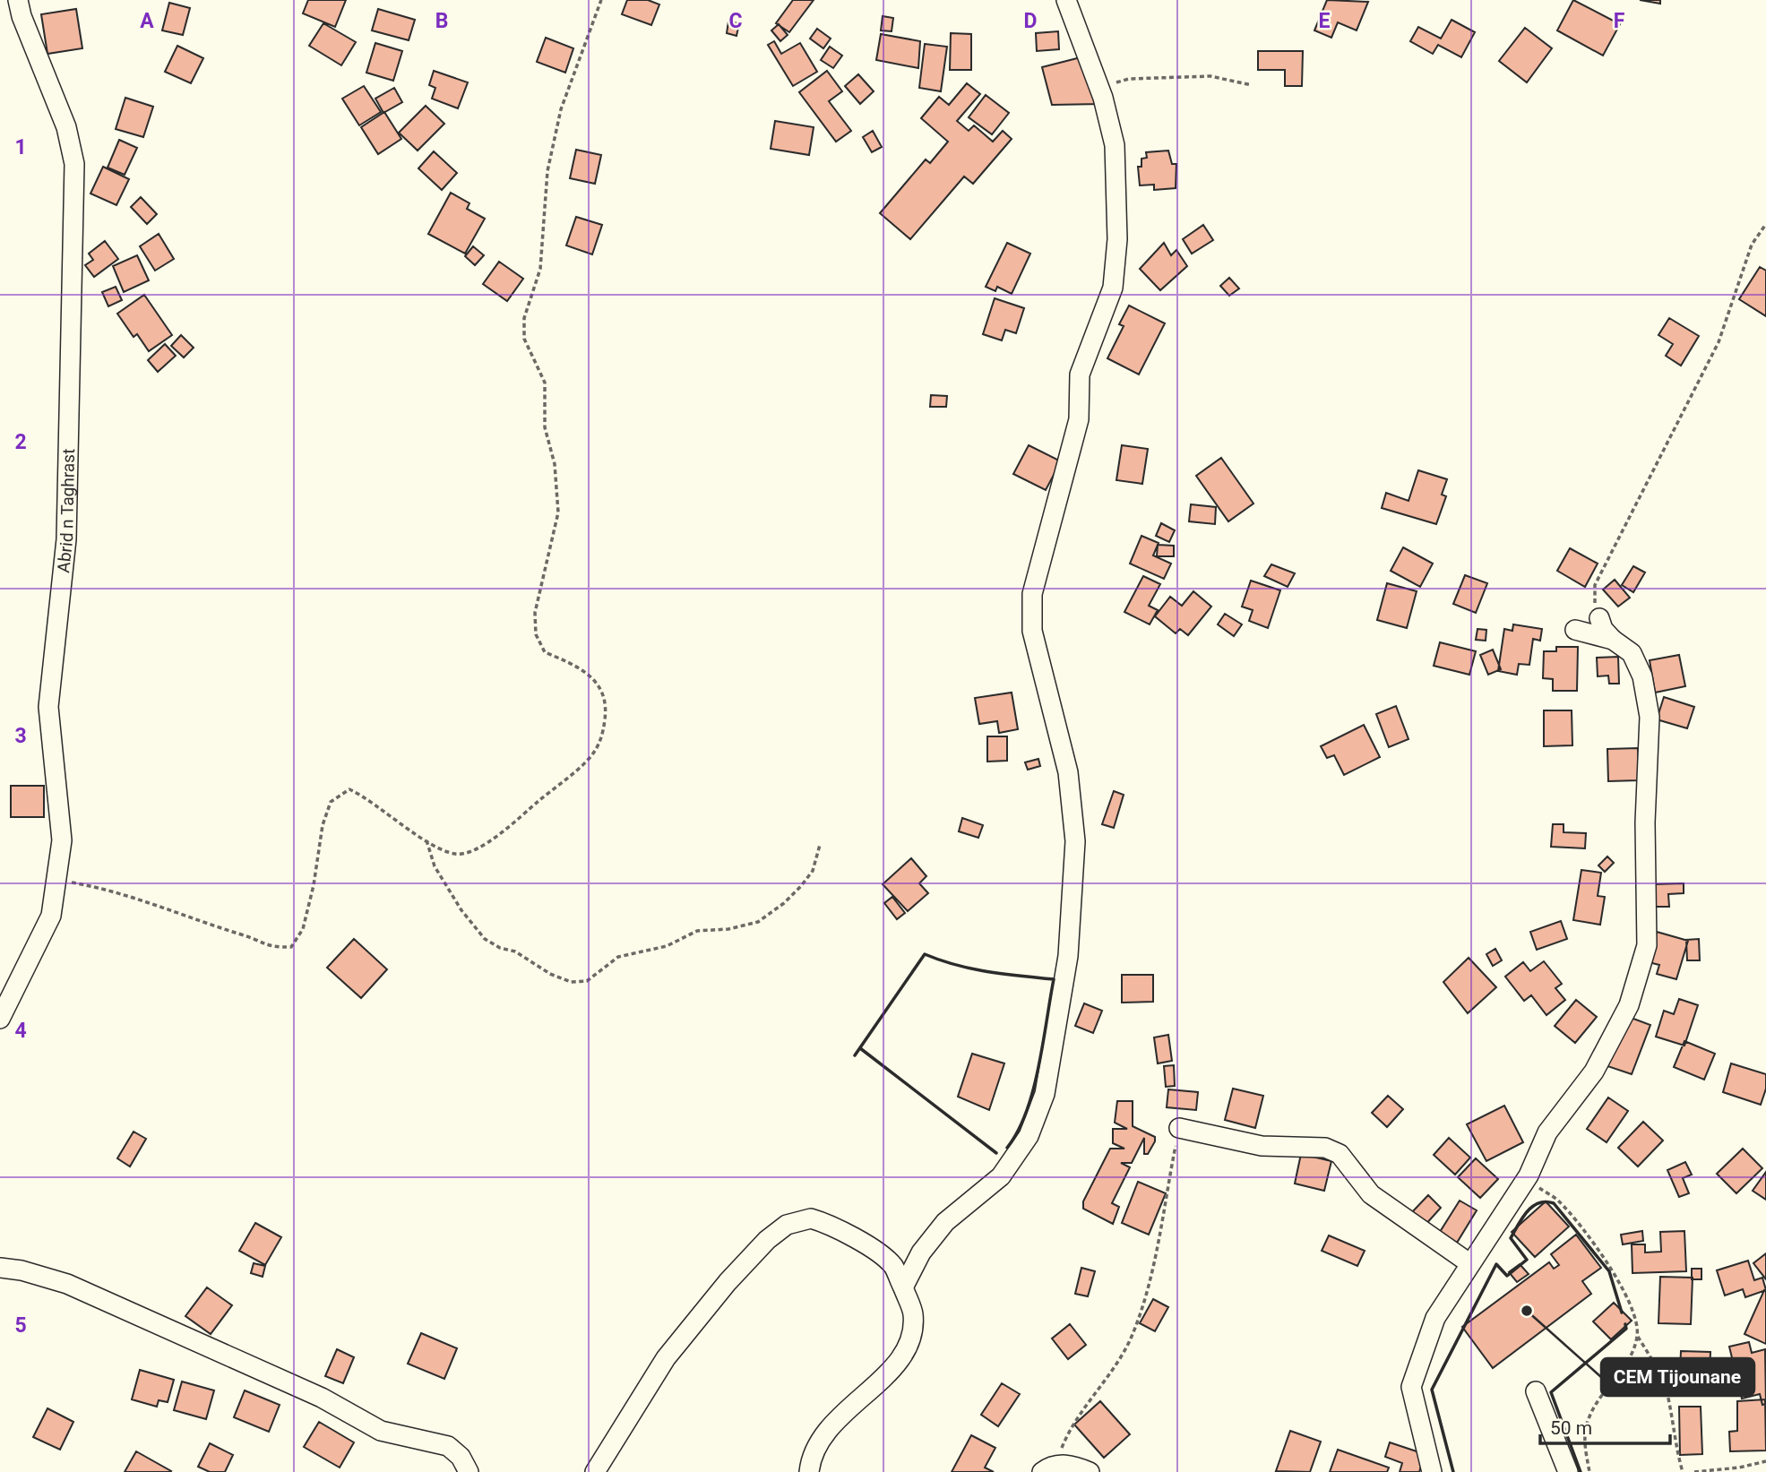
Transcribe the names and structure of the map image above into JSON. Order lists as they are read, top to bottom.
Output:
{
  "streets": {
    "street": ["Abrid n Taghrast"]
  },
  "places": ["CEM Tijounane"],
  "scale_bar": "50 m",
  "grid": {
    "columns": [
      "A",
      "B",
      "C",
      "D",
      "E",
      "F"
    ],
    "rows": [
      "1",
      "2",
      "3",
      "4",
      "5"
    ]
  }
}
